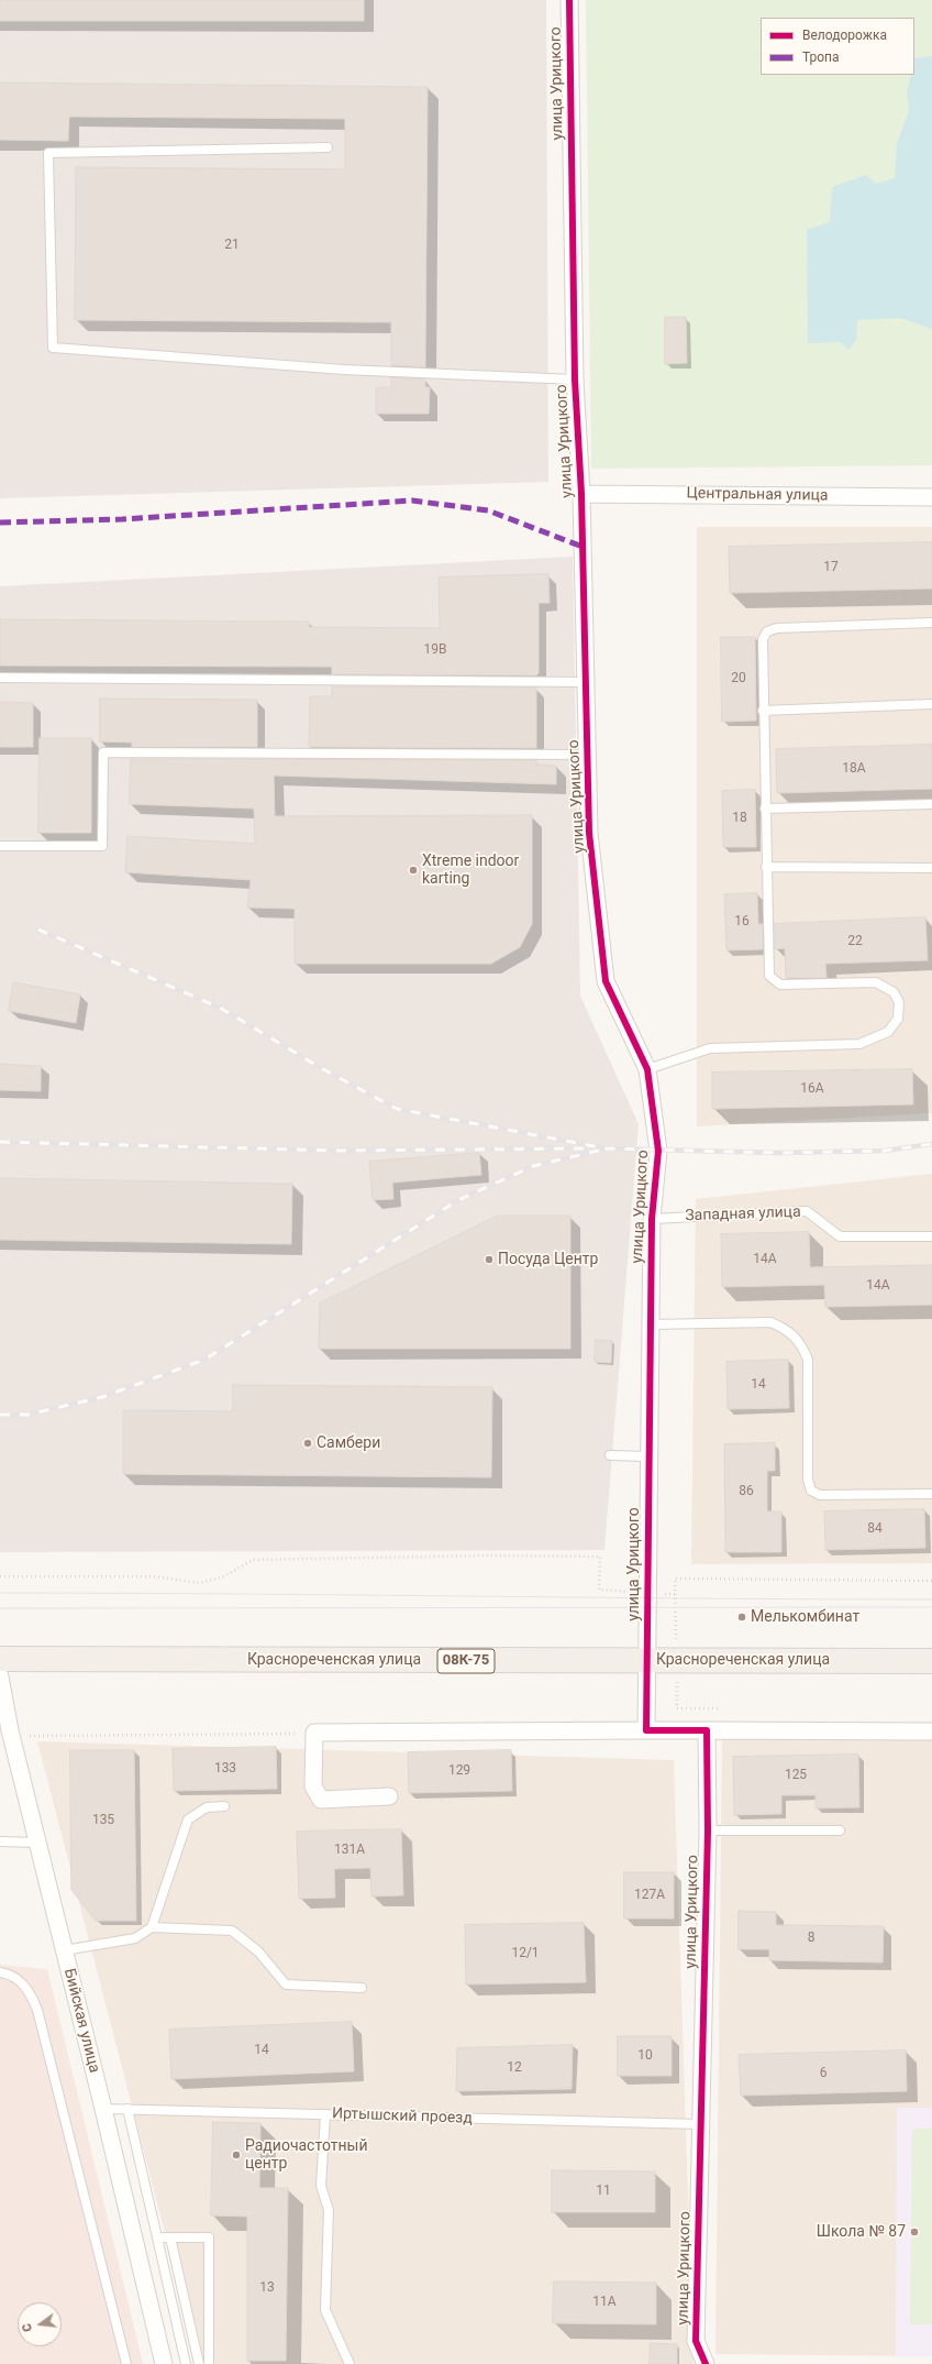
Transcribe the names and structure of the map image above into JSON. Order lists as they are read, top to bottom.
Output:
{
  "streets": {
    "main road": ["Краснореченская улица", "08К-75"],
    "street": ["улица Урицкого", "Центральная улица", "Бийская улица"],
    "lane": ["Западная улица", "Иртышский проезд"]
  },
  "crossings": [
    ["улица Урицкого", "Центральная улица"],
    ["улица Урицкого", "Западная улица"],
    ["улица Урицкого", "Краснореченская улица"],
    ["улица Урицкого", "Иртышский проезд"],
    ["Бийская улица", "Иртышский проезд"]
  ],
  "places": [
    "Xtreme indoor karting",
    "Посуда Центр",
    "Самбери",
    "Мелькомбинат",
    "Радиочастотный центр",
    "Школа № 87"
  ],
  "house_numbers": [
    "21",
    "17",
    "19В",
    "20",
    "18А",
    "18",
    "16",
    "22",
    "16А",
    "14А",
    "14А",
    "14",
    "86",
    "84",
    "133",
    "129",
    "125",
    "135",
    "131А",
    "127А",
    "8",
    "12/1",
    "14",
    "10",
    "12",
    "6",
    "11",
    "13",
    "11А"
  ],
  "legend": ["Велодорожка", "Тропа"],
  "north": "left"
}
